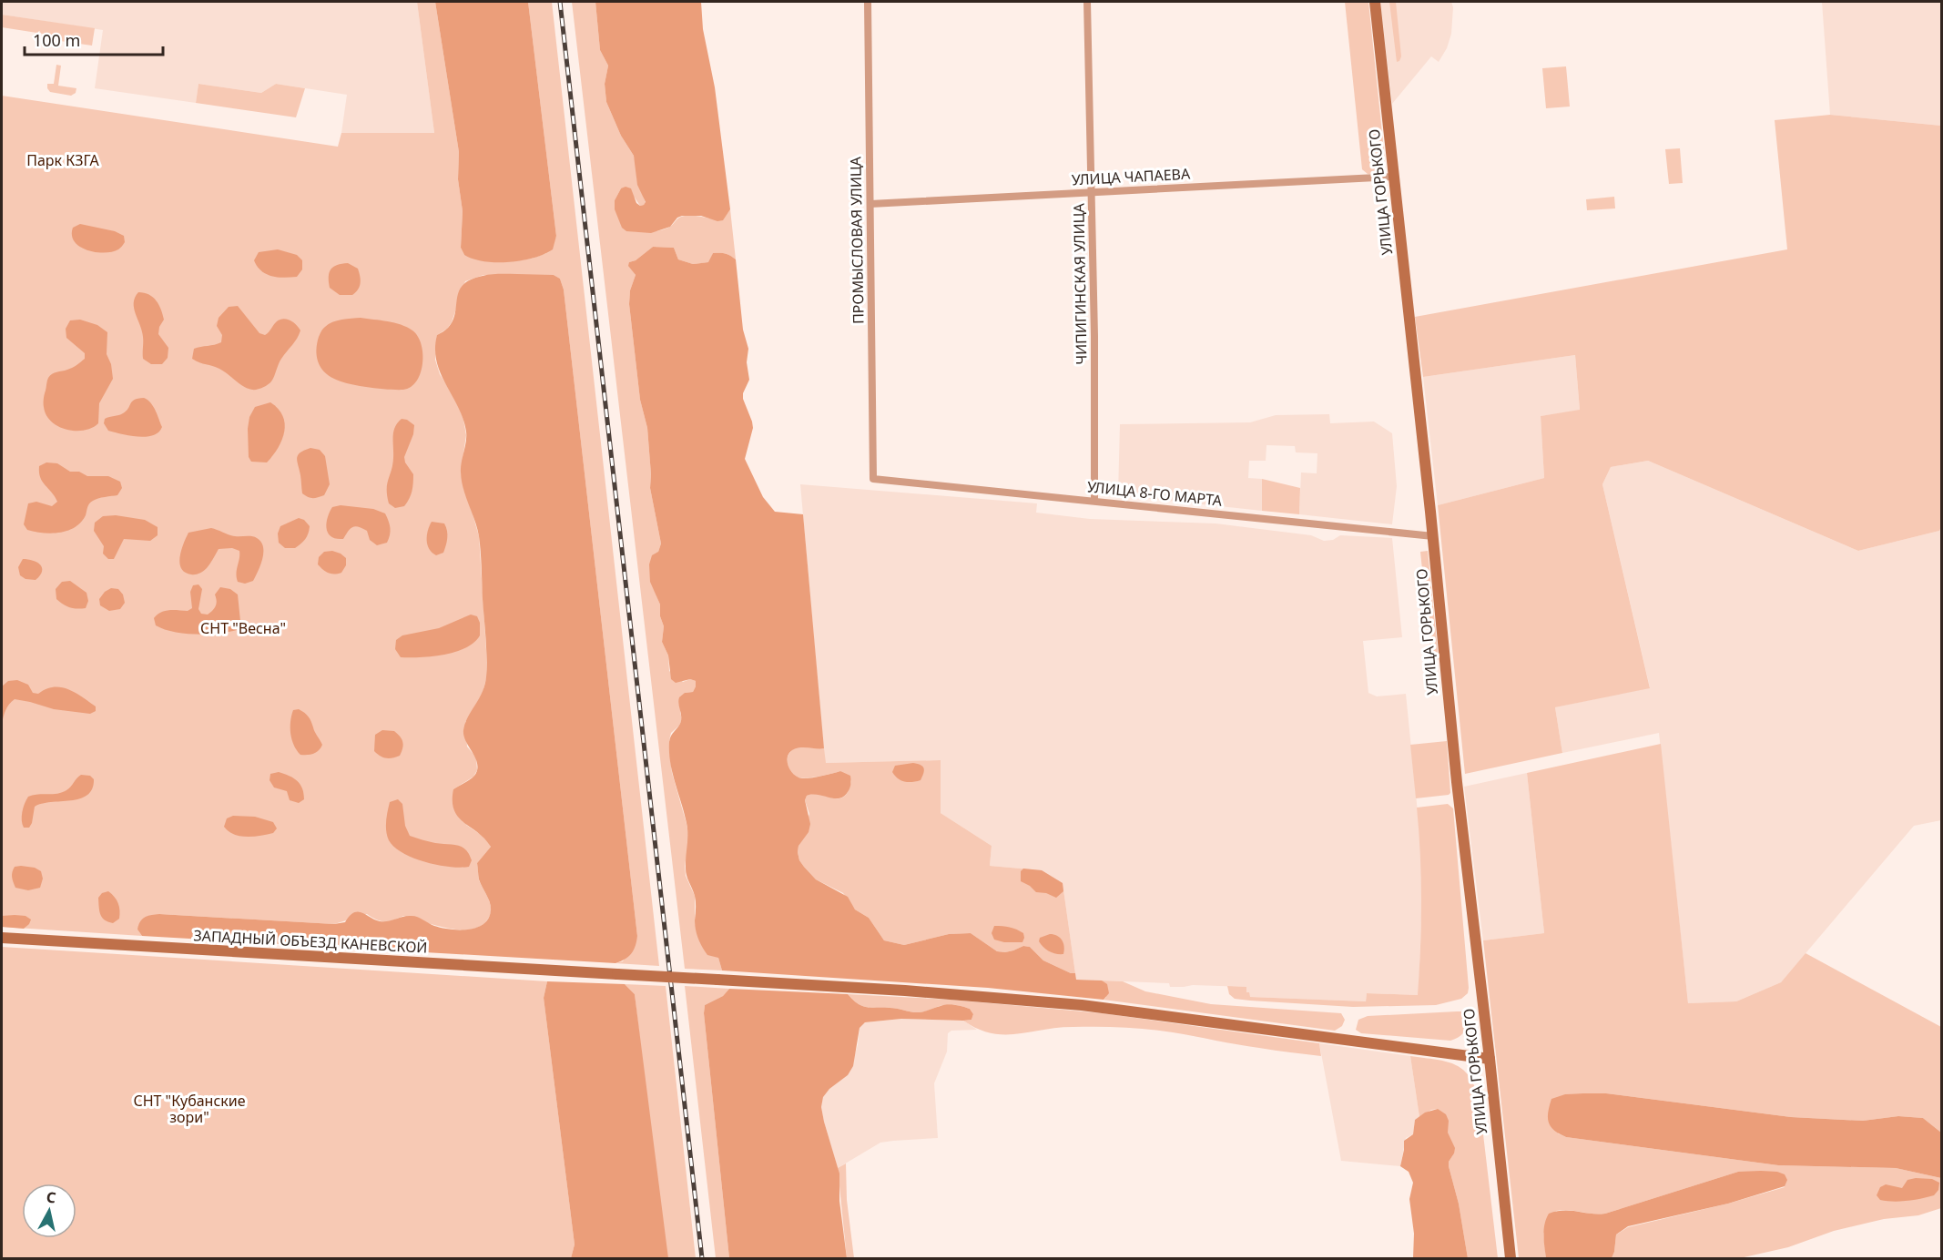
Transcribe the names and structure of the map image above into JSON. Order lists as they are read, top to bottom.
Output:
{
  "streets": {
    "main road": ["УЛИЦА ГОРЬКОГО", "ЗАПАДНЫЙ ОБЪЕЗД КАНЕВСКОЙ"],
    "street": [
      "УЛИЦА ЧАПАЕВА",
      "ПРОМЫСЛОВАЯ УЛИЦА",
      "ЧИПИГИНСКАЯ УЛИЦА",
      "УЛИЦА 8-ГО МАРТА"
    ]
  },
  "crossings": [
    ["УЛИЦА ЧАПАЕВА", "УЛИЦА ГОРЬКОГО"],
    ["УЛИЦА ЧАПАЕВА", "ПРОМЫСЛОВАЯ УЛИЦА"],
    ["УЛИЦА ЧАПАЕВА", "ЧИПИГИНСКАЯ УЛИЦА"],
    ["УЛИЦА ГОРЬКОГО", "УЛИЦА 8-ГО МАРТА"],
    ["УЛИЦА ГОРЬКОГО", "ЗАПАДНЫЙ ОБЪЕЗД КАНЕВСКОЙ"],
    ["ПРОМЫСЛОВАЯ УЛИЦА", "УЛИЦА 8-ГО МАРТА"],
    ["ЧИПИГИНСКАЯ УЛИЦА", "УЛИЦА 8-ГО МАРТА"]
  ],
  "parks": ["Парк КЗГА", "СНТ \"Весна\"", "СНТ \"Кубанские зори\""],
  "scale_bar": "100 m",
  "north": "top"
}
